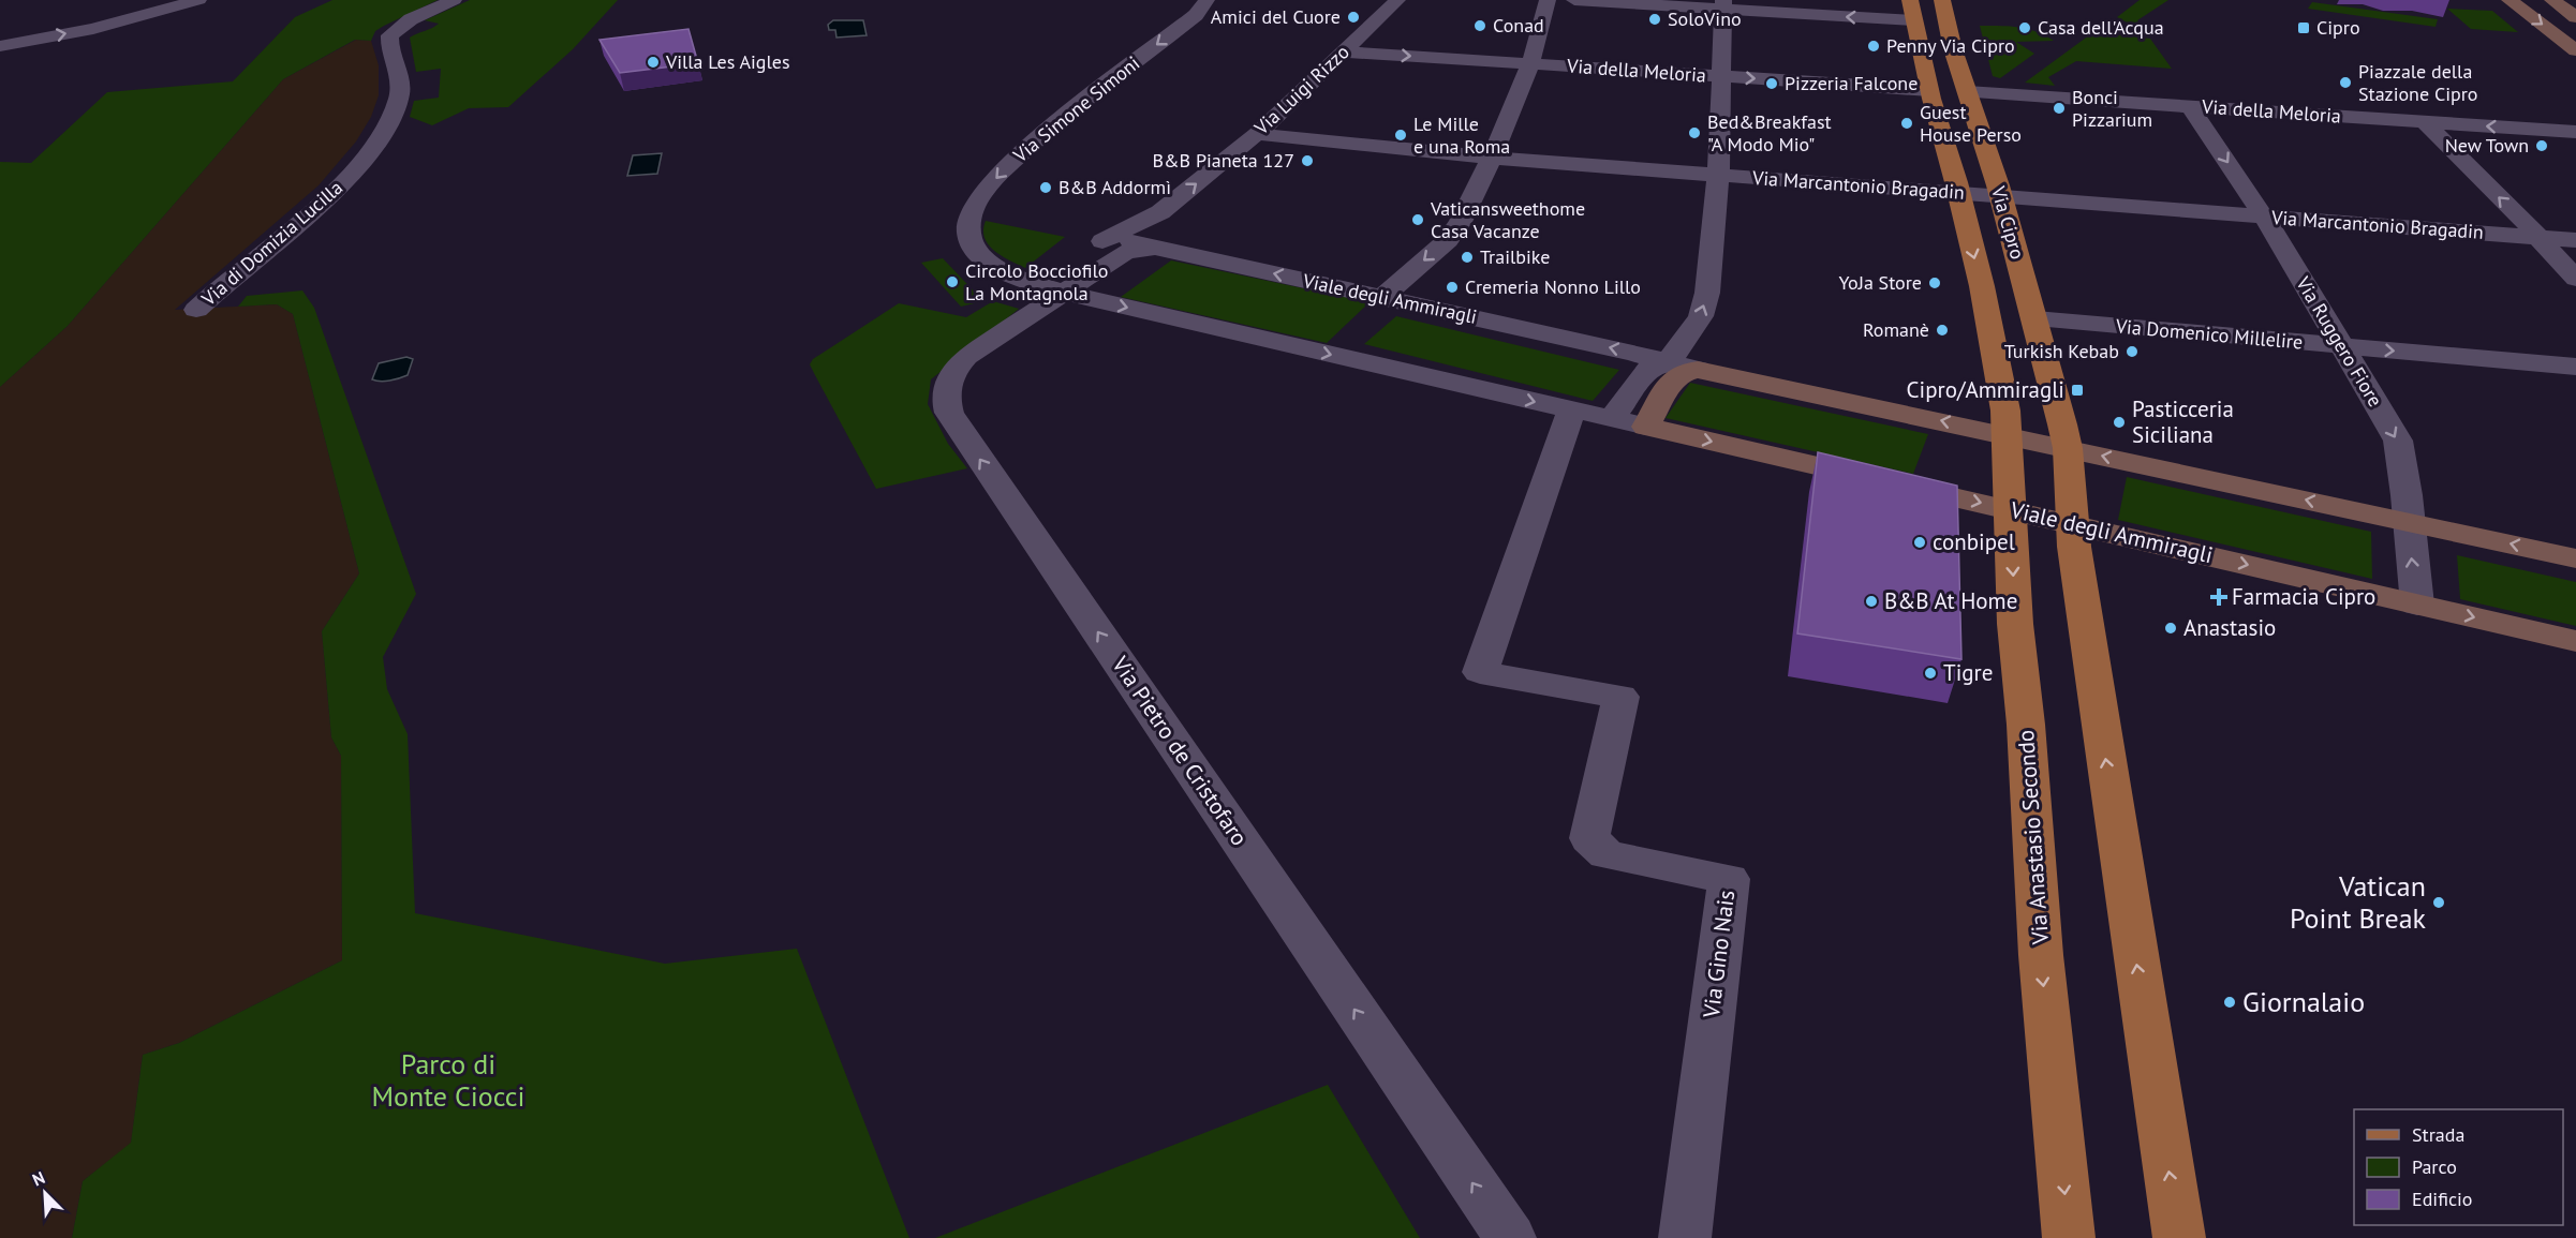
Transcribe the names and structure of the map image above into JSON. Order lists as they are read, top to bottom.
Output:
{
  "streets": {
    "main road": ["Via Cipro", "Viale degli Ammiragli", "Via Anastasio Secondo"],
    "street": [
      "Via della Meloria",
      "Via Luigi Rizzo",
      "Via Simone Simoni",
      "Via Marcantonio Bragadin",
      "Via di Domizia Lucilla",
      "Via Domenico Millelire",
      "Via Ruggero Fiore",
      "Via Pietro de Cristofaro",
      "Via Gino Nais"
    ]
  },
  "crossings": [
    ["Via della Meloria", "Via Luigi Rizzo"],
    ["Via della Meloria", "Via Cipro"],
    ["Via della Meloria", "Via Ruggero Fiore"],
    ["Via Luigi Rizzo", "Via Simone Simoni"],
    ["Via Luigi Rizzo", "Via Marcantonio Bragadin"],
    ["Via Luigi Rizzo", "Viale degli Ammiragli"],
    ["Via Luigi Rizzo", "Via Pietro de Cristofaro"],
    ["Via Simone Simoni", "Viale degli Ammiragli"],
    ["Via Simone Simoni", "Via Pietro de Cristofaro"],
    ["Via Marcantonio Bragadin", "Via Cipro"],
    ["Via Marcantonio Bragadin", "Via Ruggero Fiore"],
    ["Via Cipro", "Viale degli Ammiragli"],
    ["Via Cipro", "Via Domenico Millelire"],
    ["Via Cipro", "Via Anastasio Secondo"],
    ["Viale degli Ammiragli", "Via Ruggero Fiore"],
    ["Viale degli Ammiragli", "Via Pietro de Cristofaro"],
    ["Viale degli Ammiragli", "Via Anastasio Secondo"],
    ["Viale degli Ammiragli", "Via Gino Nais"],
    ["Via Domenico Millelire", "Via Ruggero Fiore"]
  ],
  "one_way": ["Via Luigi Rizzo", "Via Domenico Millelire", "Via Pietro de Cristofaro"],
  "parks": ["Parco di Monte Ciocci"],
  "places": {
    "other": [
      "Amici del Cuore",
      "SoloVino",
      "Conad",
      "Casa dell'Acqua",
      "Penny Via Cipro",
      "Villa Les Aigles",
      "Piazzale della Stazione Cipro",
      "Pizzeria Falcone",
      "Bonci Pizzarium",
      "Guest House Perso",
      "Bed&Breakfast \"A Modo Mio\"",
      "Le Mille e una Roma",
      "New Town",
      "B&B Pianeta 127",
      "B&B Addormì",
      "Vaticansweethome Casa Vacanze",
      "Trailbike",
      "Circolo Bocciofilo La Montagnola",
      "YoJa Store",
      "Cremeria Nonno Lillo",
      "Romanè",
      "Turkish Kebab",
      "Pasticceria Siciliana",
      "conbipel",
      "B&B At Home",
      "Anastasio",
      "Tigre",
      "Vatican Point Break",
      "Giornalaio"
    ],
    "transit": ["Cipro", "Cipro/Ammiragli"],
    "health": ["Farmacia Cipro"]
  },
  "legend": ["Strada", "Parco", "Edificio"],
  "north": "top left"
}
